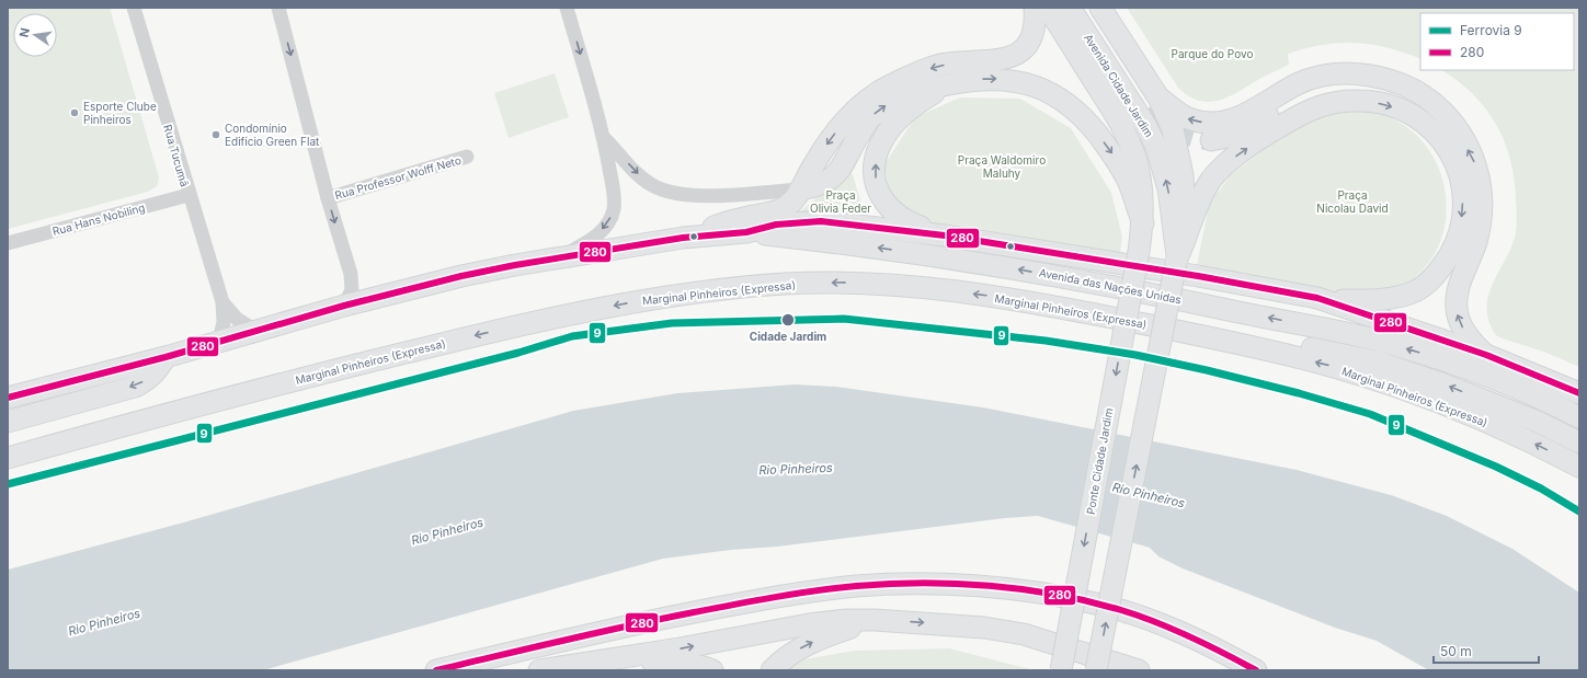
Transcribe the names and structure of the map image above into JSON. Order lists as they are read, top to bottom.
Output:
{
  "streets": {
    "highway": [
      "Avenida Cidade Jardim",
      "Avenida das Nações Unidas",
      "Marginal Pinheiros (Expressa)",
      "Ponte Cidade Jardim"
    ],
    "street": ["Rua Tucumã", "Rua Professor Wolff Neto", "Rua Hans Nobiling"]
  },
  "crossings": [
    ["Avenida Cidade Jardim", "Ponte Cidade Jardim"],
    ["Rua Tucumã", "Rua Hans Nobiling"]
  ],
  "water": ["Rio Pinheiros"],
  "parks": [
    "Parque do Povo",
    "Praça Waldomiro Maluhy",
    "Praça Olivia Feder",
    "Praça Nicolau David"
  ],
  "places": ["Esporte Clube Pinheiros", "Condomínio Edifício Green Flat", "Cidade Jardim"],
  "lines": ["transit line 280", "rail line 9"],
  "legend": ["Ferrovia 9", "280"],
  "scale_bar": "50 m",
  "north": "left"
}
